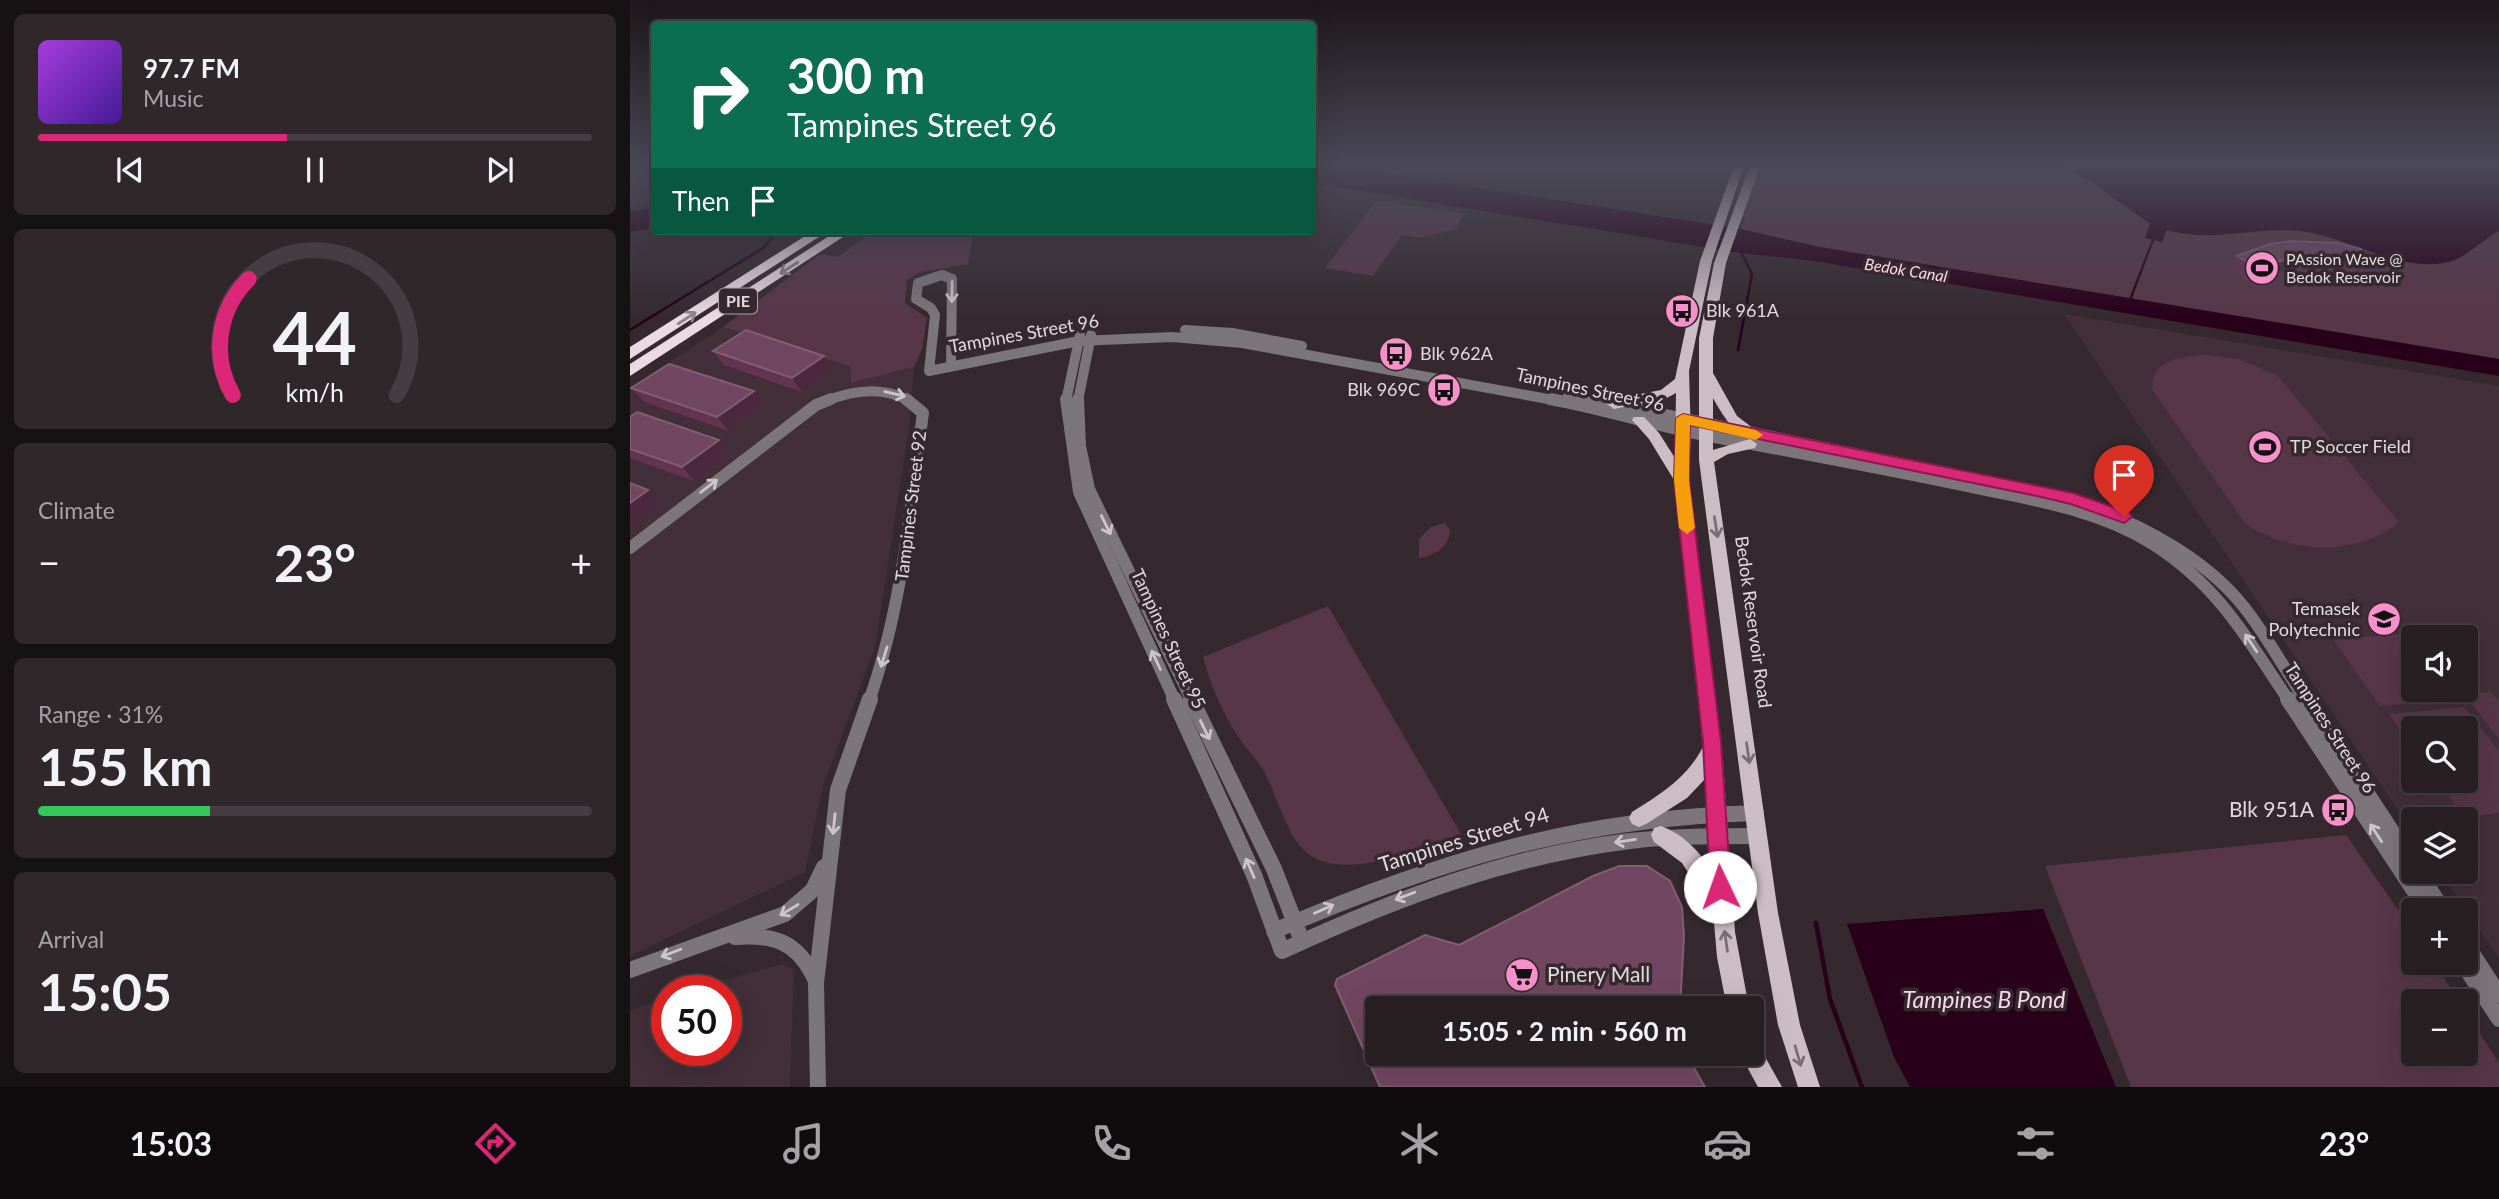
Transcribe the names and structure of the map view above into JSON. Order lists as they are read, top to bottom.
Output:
{
  "streets": {
    "highway": ["PIE"],
    "main road": ["Bedok Reservoir Road"],
    "street": [
      "Tampines Street 96",
      "Tampines Street 92",
      "Tampines Street 95",
      "Tampines Street 94"
    ]
  },
  "crossings": [
    ["Tampines Street 96", "Bedok Reservoir Road"],
    ["Tampines Street 96", "Tampines Street 95"],
    ["Bedok Reservoir Road", "Tampines Street 94"],
    ["Tampines Street 95", "Tampines Street 94"]
  ],
  "water": ["Bedok Canal", "Tampines B Pond"],
  "places": {
    "sports": ["PAssion Wave @ Bedok Reservoir", "TP Soccer Field"],
    "bus stop": [
      "Blk 961A",
      "Blk 962A",
      "Blk 969C",
      "Blk 951A"
    ],
    "school or university": ["Temasek Polytechnic"],
    "supermarket": ["Pinery Mall"]
  },
  "page": {
    "turn": ["300 m", "Tampines Street 96"],
    "song": ["97.7 FM", "Music"],
    "then": "Then",
    "tile": [
      "Climate",
      ["Range · 31%", "155 km"],
      ["Arrival", "15:05"]
    ],
    "heat": ["−", "23°", "+"],
    "map_buttons": ["+", "−"],
    "limit": "50",
    "trip": "15:05 · 2 min · 560 m",
    "tabs": ["15:03", "23°"],
    "gauge": ["44", "km/h"]
  }
}
